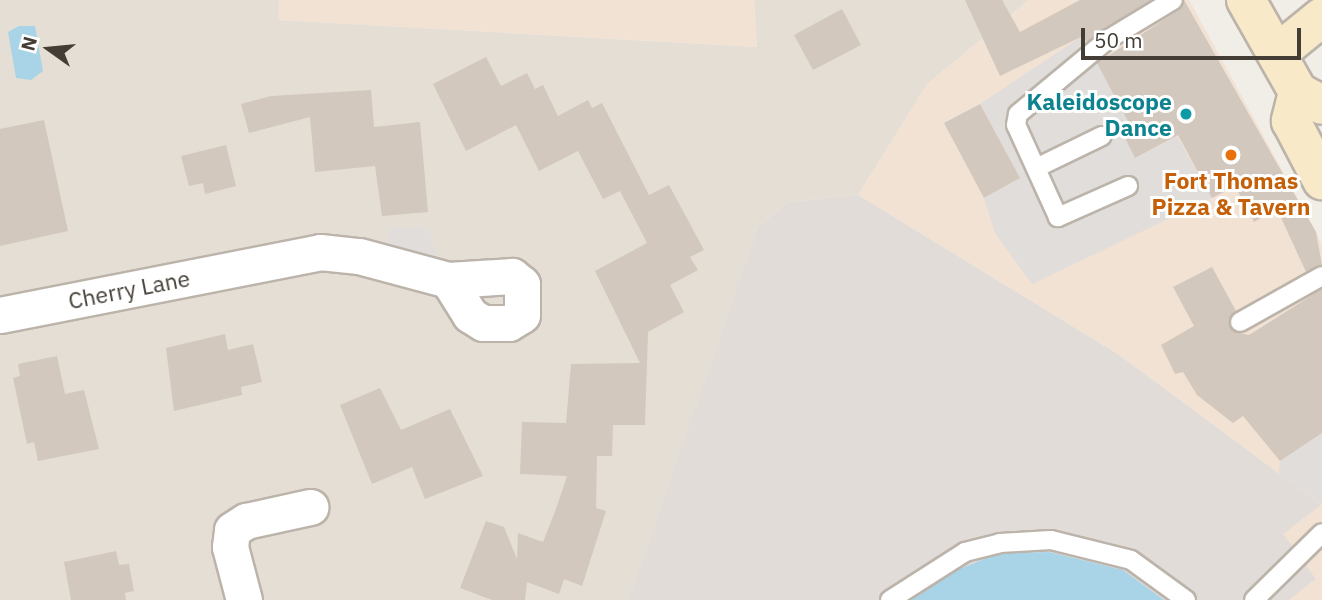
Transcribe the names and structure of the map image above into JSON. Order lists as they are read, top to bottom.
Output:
{
  "streets": {
    "street": ["Cherry Lane"]
  },
  "places": ["Kaleidoscope Dance", "Fort Thomas Pizza & Tavern"],
  "scale_bar": "50 m",
  "north": "left"
}
